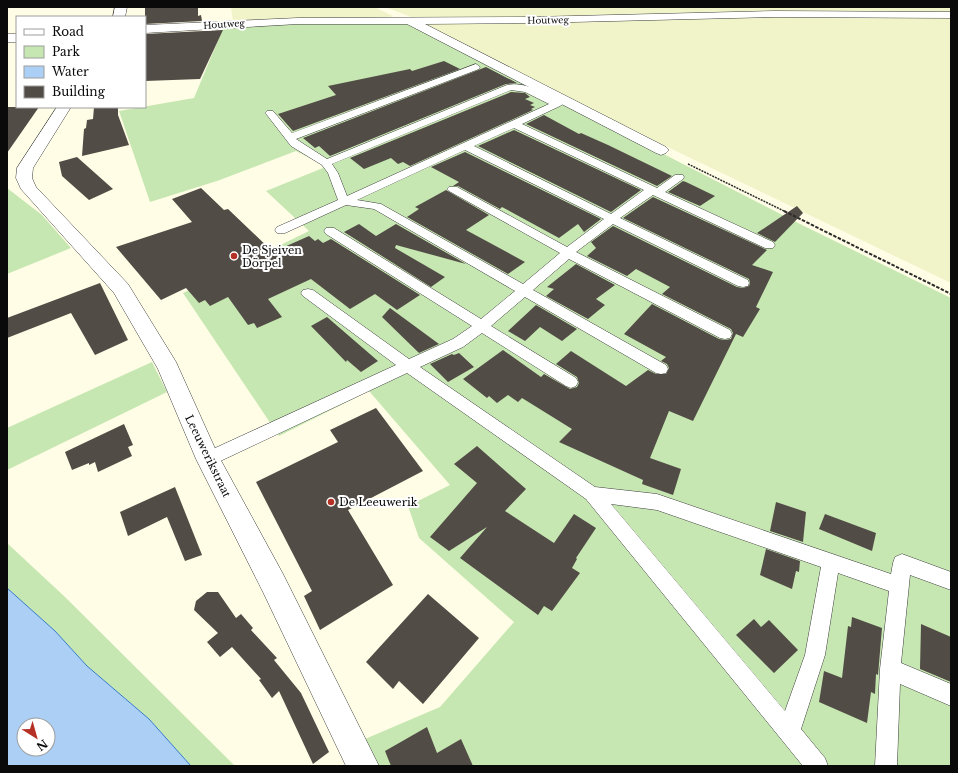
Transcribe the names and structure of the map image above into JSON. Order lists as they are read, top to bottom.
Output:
{
  "streets": {
    "street": ["Houtweg", "Leeuwerikstraat"]
  },
  "places": ["De Sjeiven Dörpel", "De Leeuwerik"],
  "legend": [
    "Road",
    "Park",
    "Water",
    "Building"
  ],
  "north": "bottom right"
}
